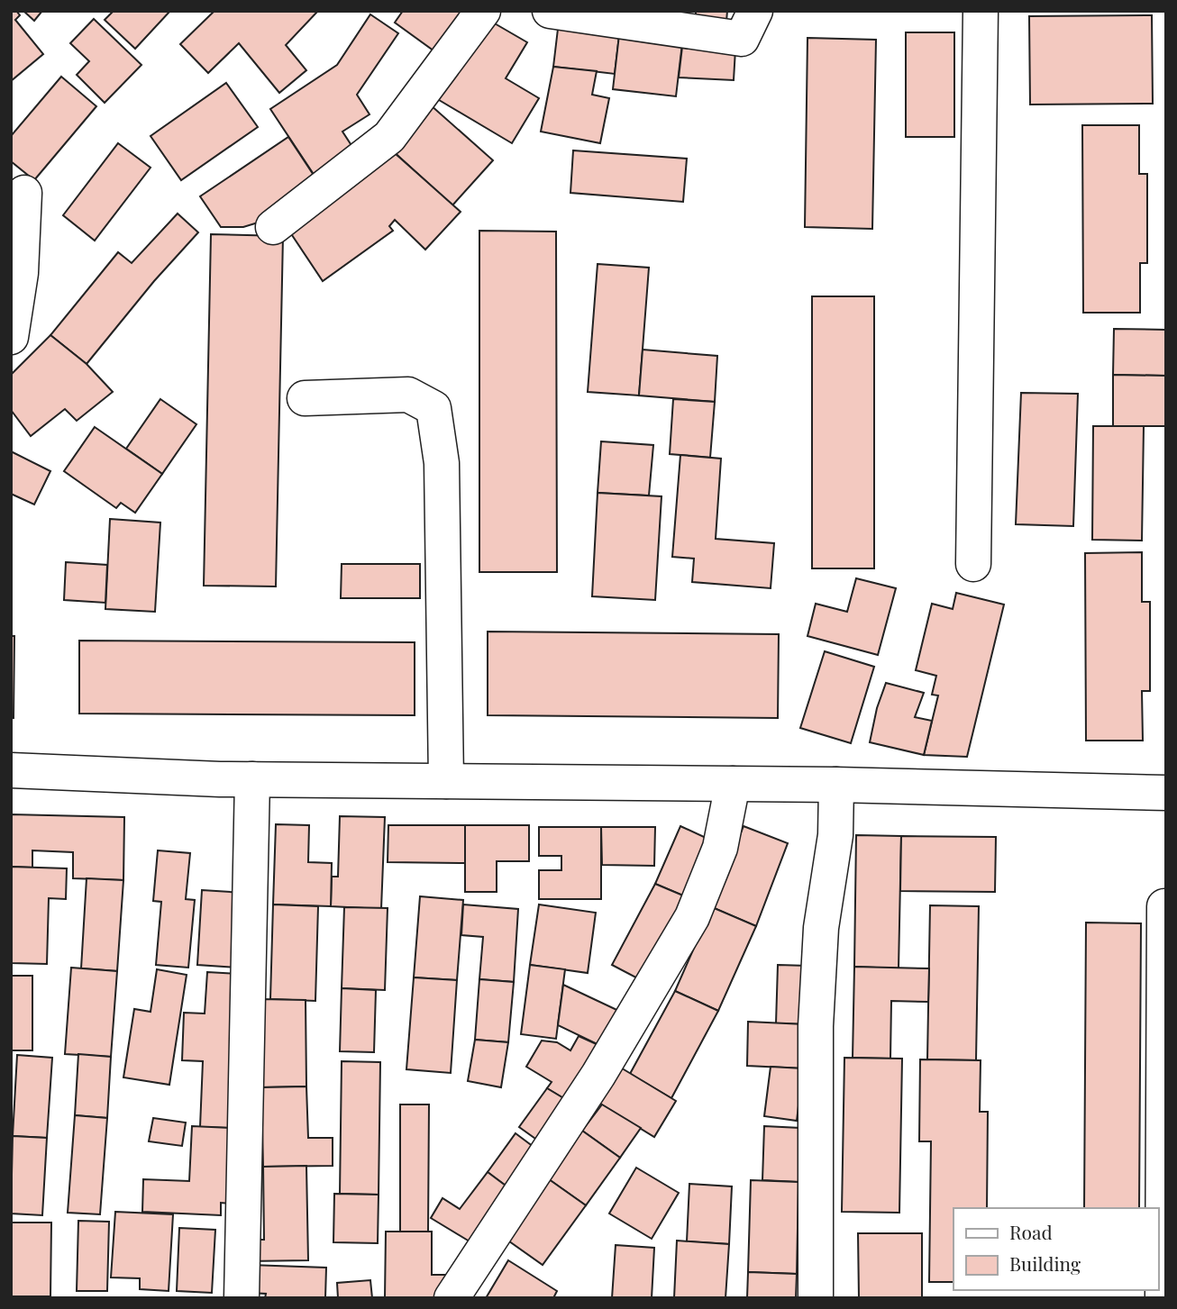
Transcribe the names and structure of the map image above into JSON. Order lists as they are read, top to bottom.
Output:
{
  "legend": ["Road", "Building"]
}
